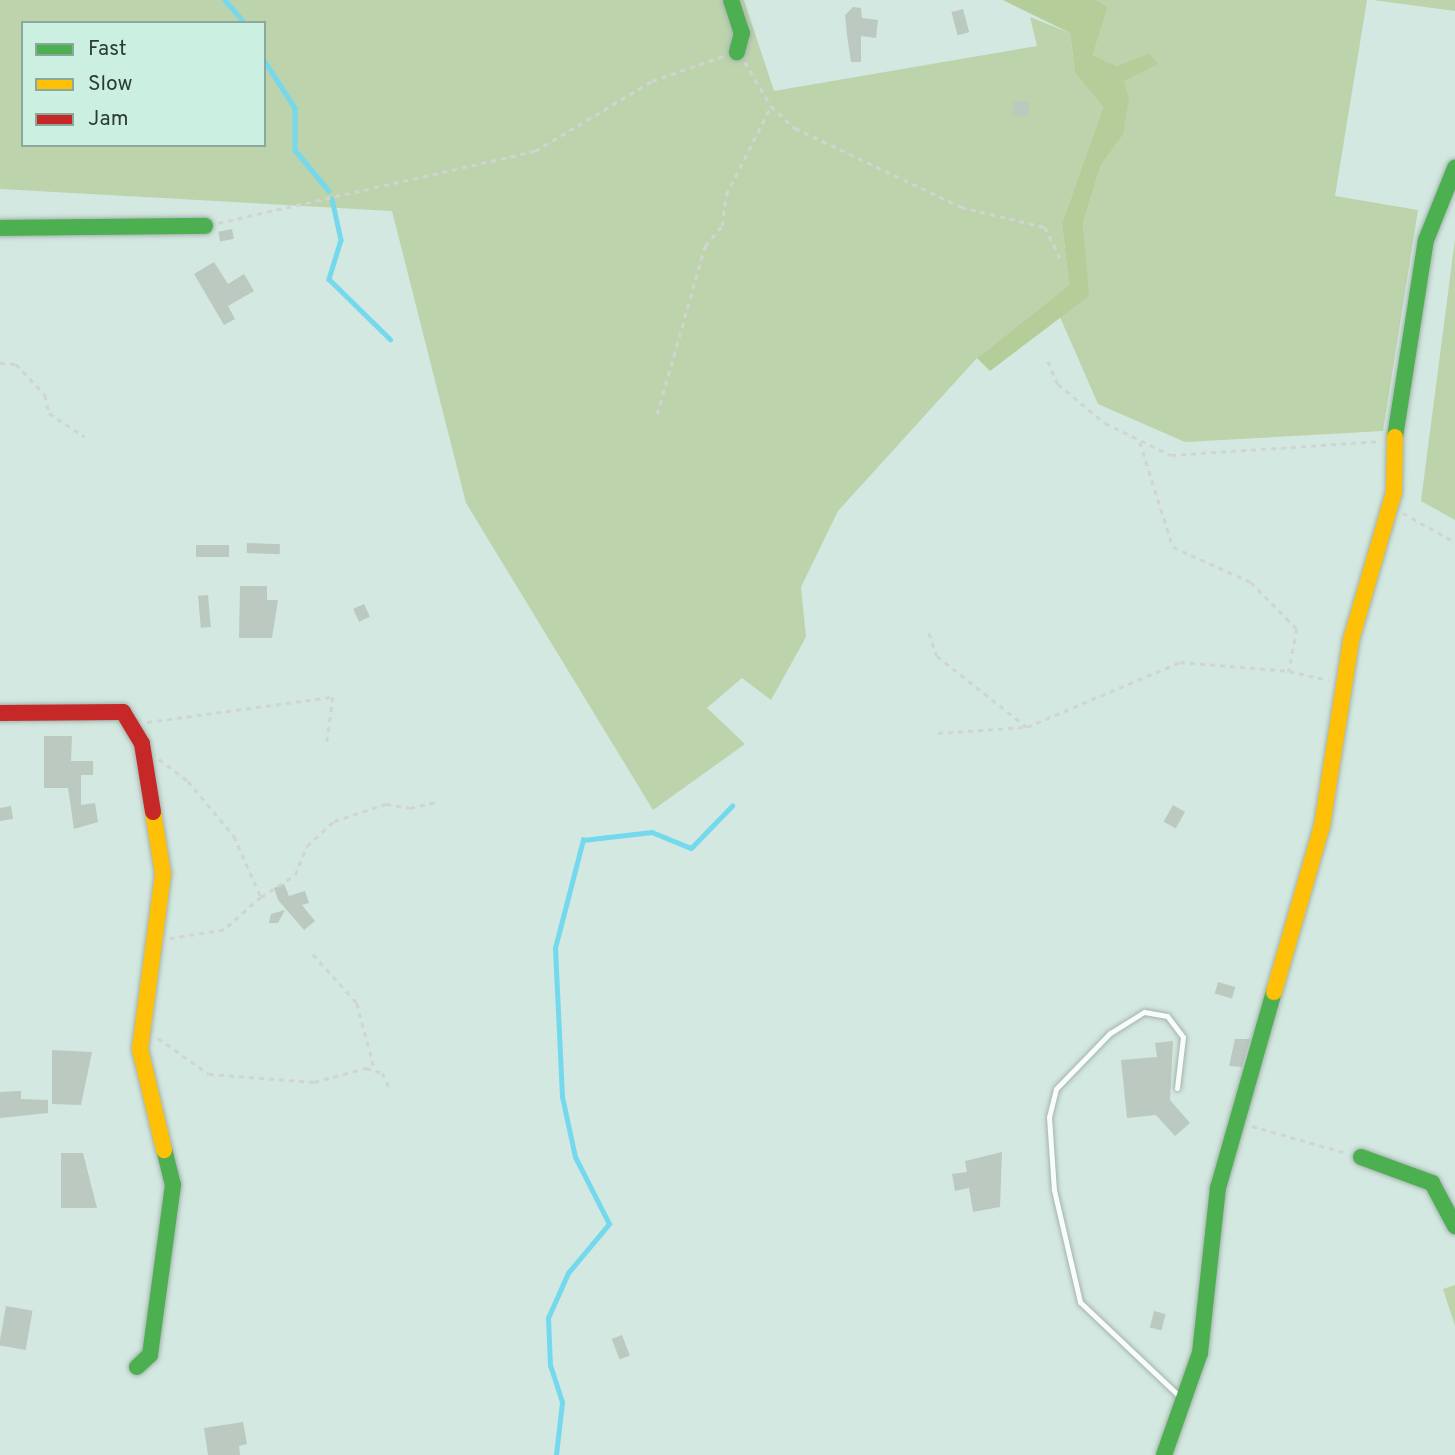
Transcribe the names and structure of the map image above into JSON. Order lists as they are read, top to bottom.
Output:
{
  "legend": ["Fast", "Slow", "Jam"]
}
